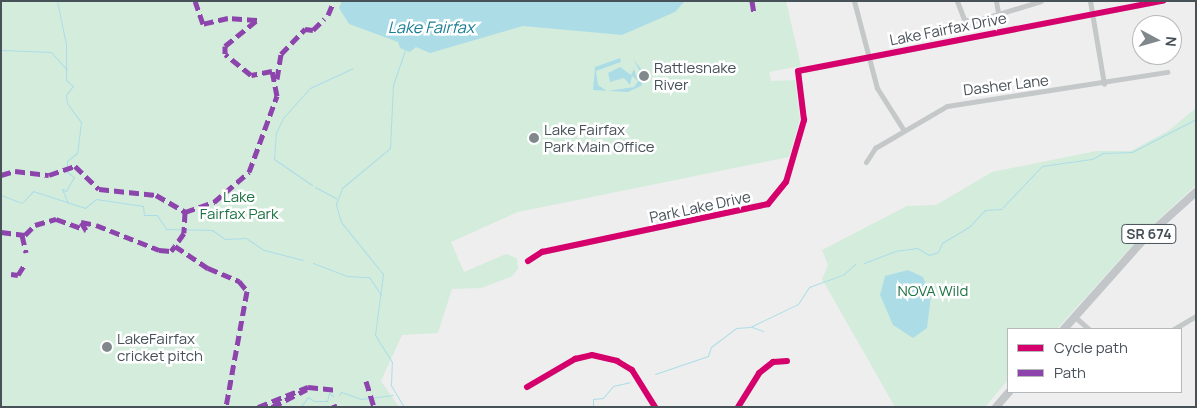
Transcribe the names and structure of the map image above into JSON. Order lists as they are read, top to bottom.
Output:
{
  "streets": {
    "main road": ["SR 674"],
    "street": ["Lake Fairfax Drive", "Dasher Lane", "Park Lake Drive"]
  },
  "crossings": [
    ["Lake Fairfax Drive", "Park Lake Drive"]
  ],
  "water": ["Lake Fairfax"],
  "parks": ["Lake Fairfax Park", "NOVA Wild"],
  "places": ["Rattlesnake River", "Lake Fairfax Park Main Office", "LakeFairfax cricket pitch"],
  "legend": ["Cycle path", "Path"],
  "north": "right"
}
